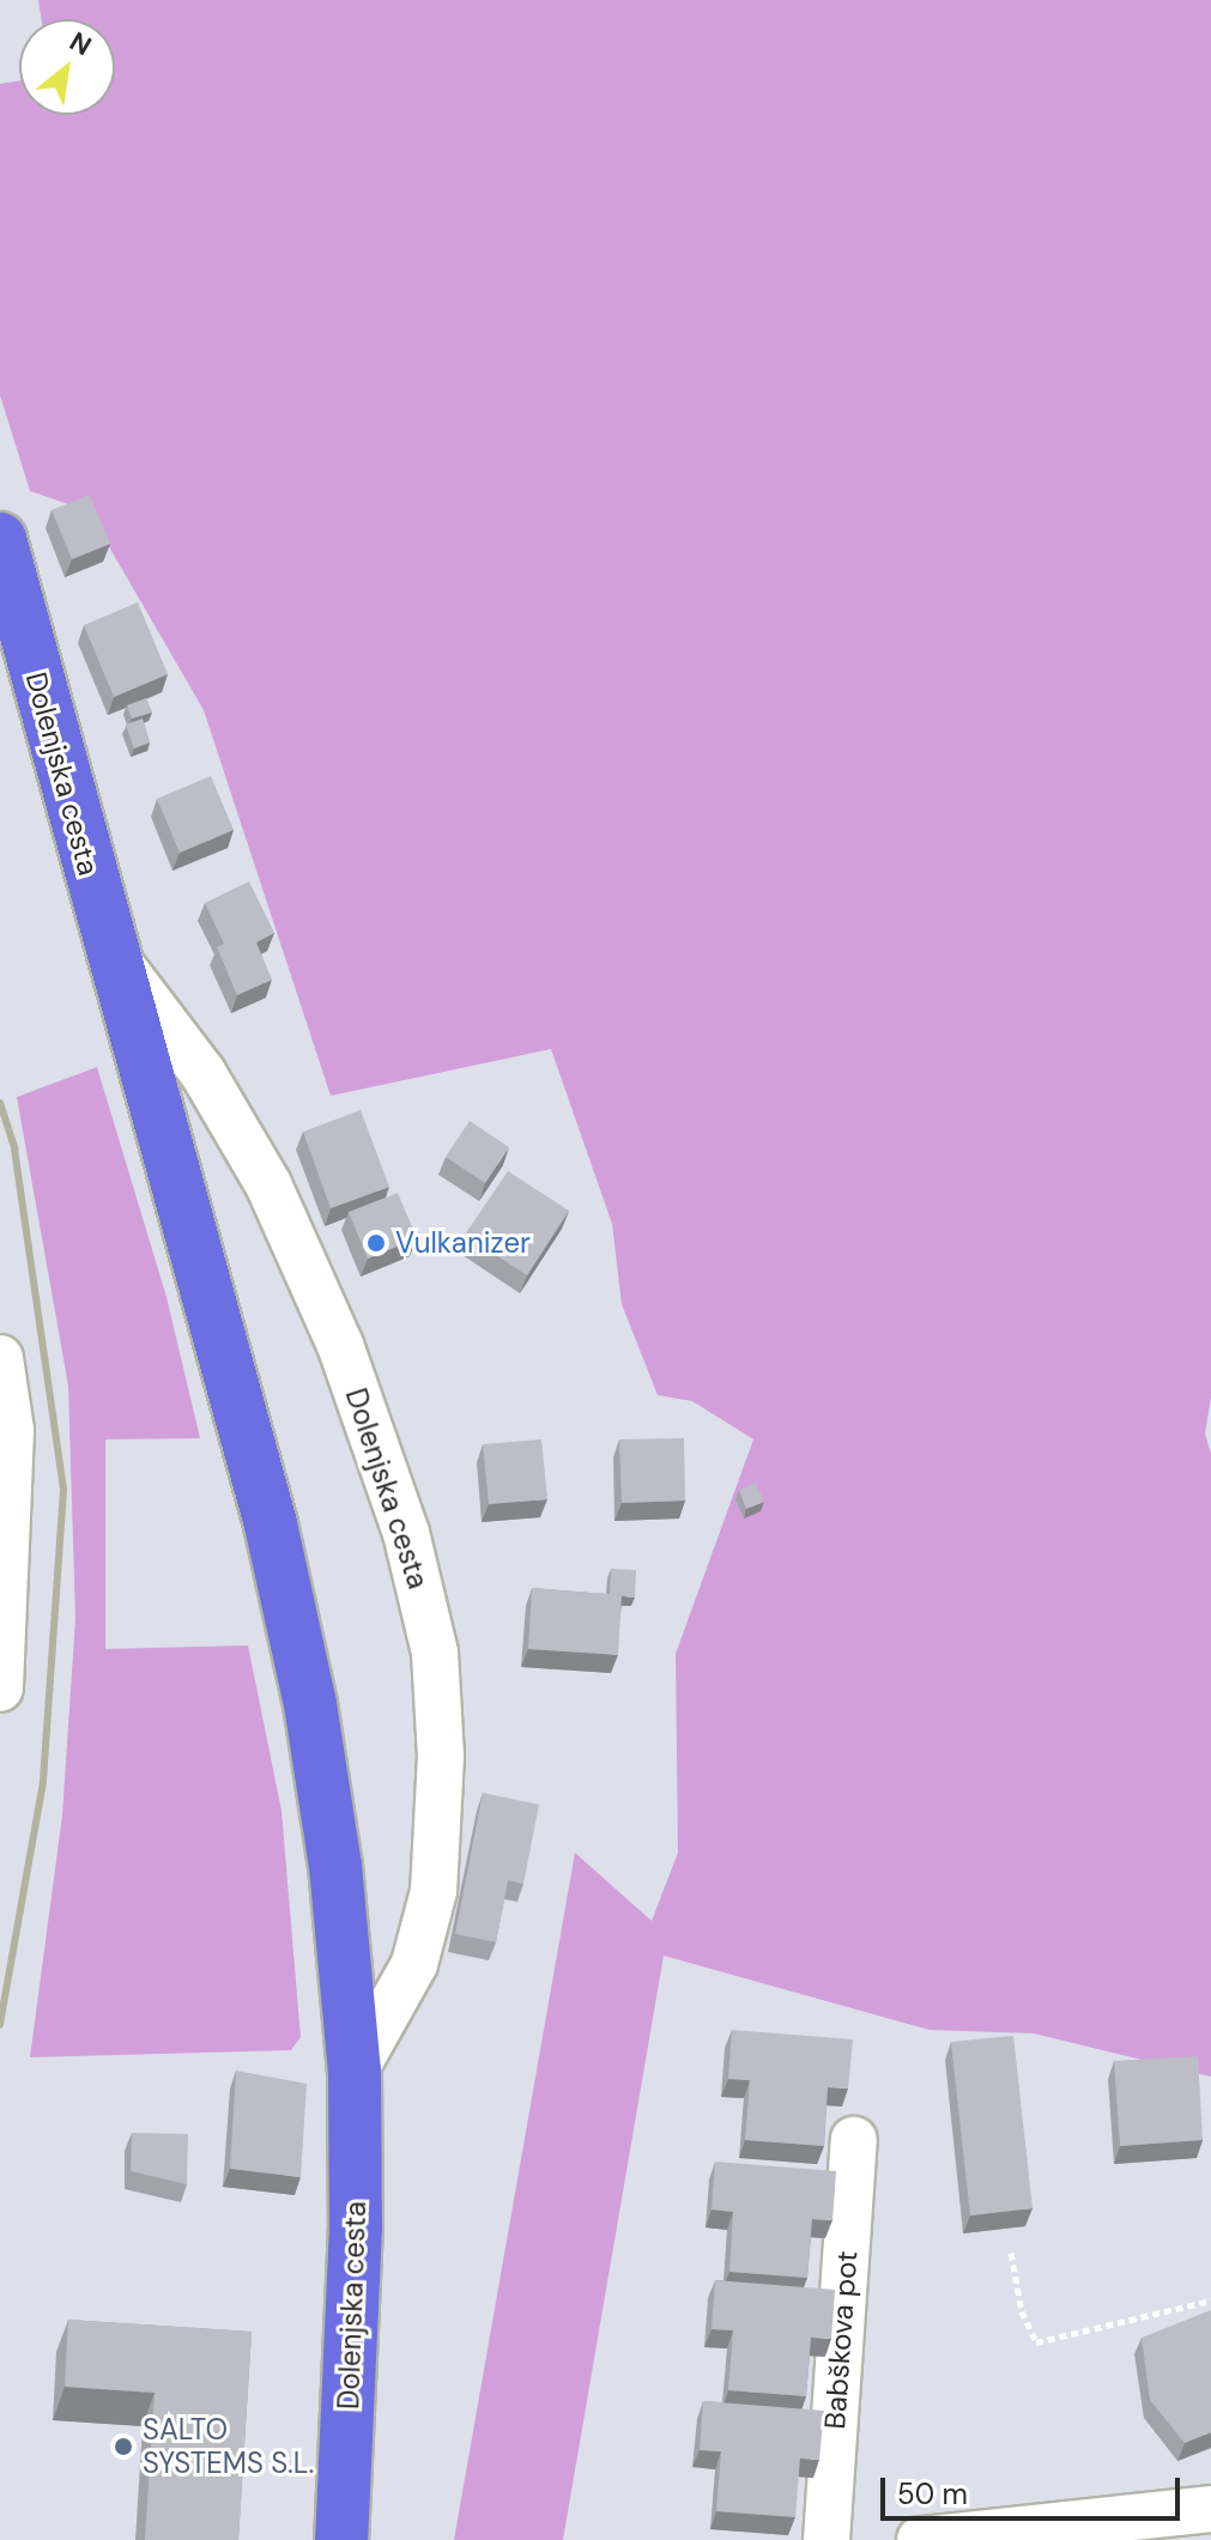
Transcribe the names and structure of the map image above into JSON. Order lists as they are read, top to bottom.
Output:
{
  "streets": {
    "main road": ["Dolenjska cesta"],
    "street": ["Babškova pot"]
  },
  "places": ["Vulkanizer", "SALTO SYSTEMS S.L."],
  "scale_bar": "50 m",
  "north": "top right"
}
